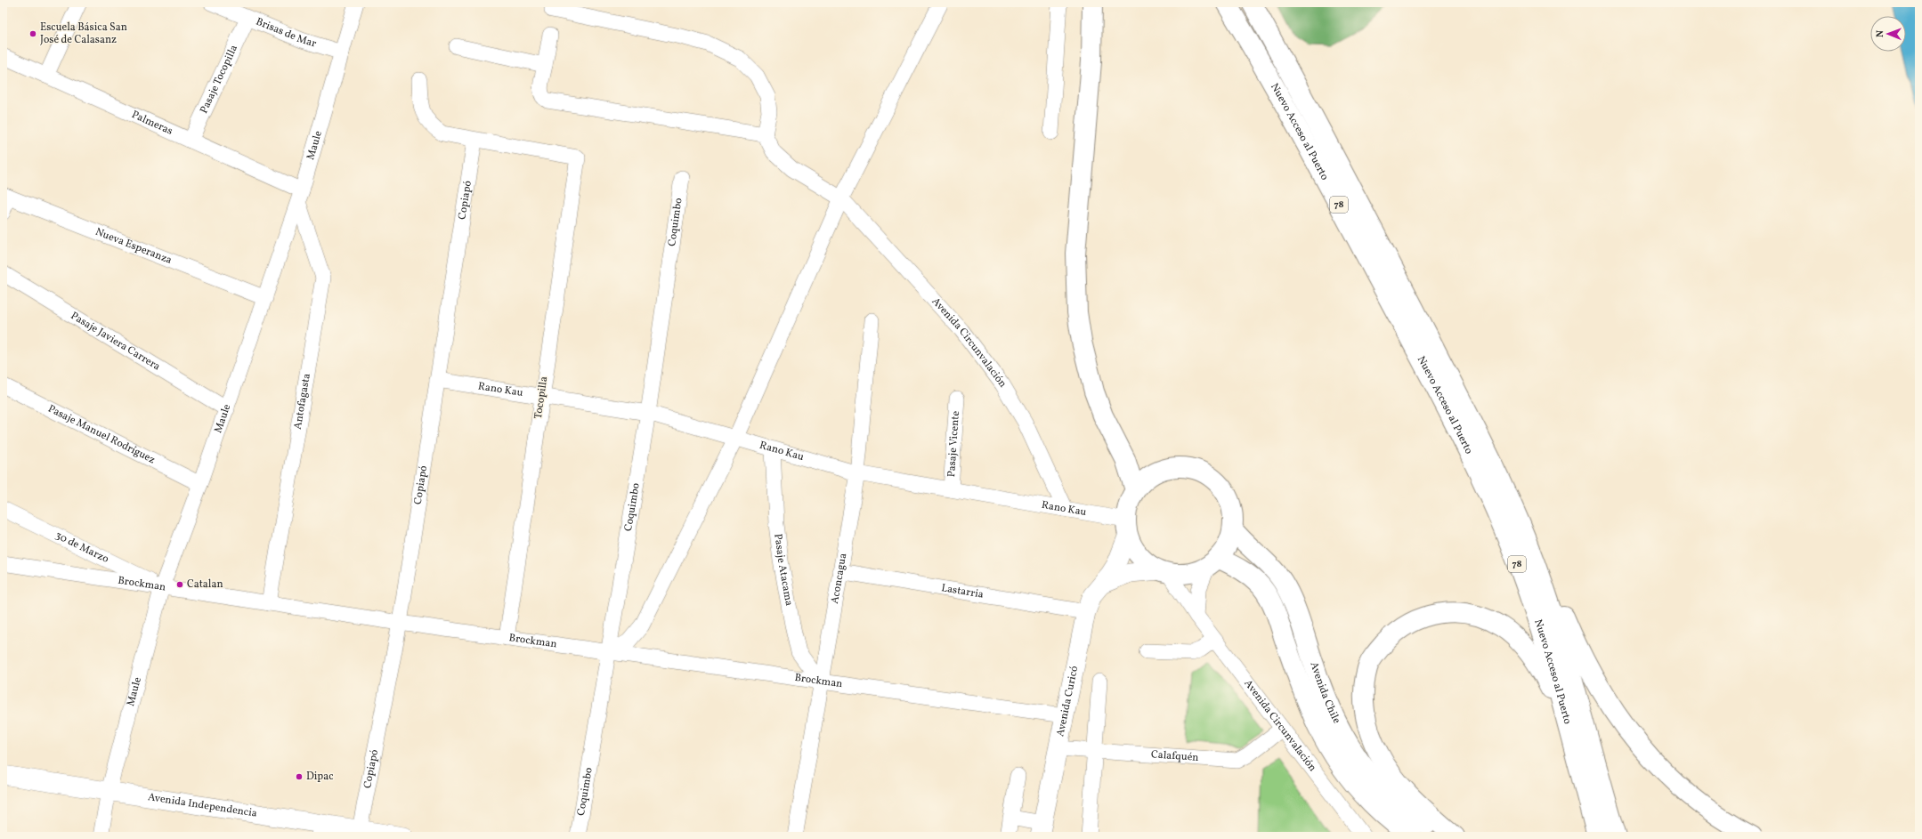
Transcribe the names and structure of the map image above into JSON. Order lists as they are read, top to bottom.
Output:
{
  "streets": {
    "highway": ["Nuevo Acceso al Puerto", "78", "Avenida Chile"],
    "main road": ["Avenida Curicó", "Avenida Independencia"],
    "street": [
      "Brisas de Mar",
      "Pasaje Tocopilla",
      "Palmeras",
      "Maule",
      "Copiapó",
      "Coquimbo",
      "Nueva Esperanza",
      "Pasaje Javiera Carrera",
      "Avenida Circunvalación",
      "Rano Kau",
      "Tocopilla",
      "Antofagasta",
      "Pasaje Manuel Rodríguez",
      "Pasaje Vicente",
      "30 de Marzo",
      "Pasaje Atacama",
      "Aconcagua",
      "Brockman",
      "Lastarria",
      "Calafquén"
    ]
  },
  "crossings": [
    ["Brisas de Mar", "Pasaje Tocopilla"],
    ["Brisas de Mar", "Maule"],
    ["Pasaje Tocopilla", "Palmeras"],
    ["Palmeras", "Maule"],
    ["Palmeras", "Antofagasta"],
    ["Maule", "Nueva Esperanza"],
    ["Maule", "Pasaje Javiera Carrera"],
    ["Maule", "Antofagasta"],
    ["Maule", "Pasaje Manuel Rodríguez"],
    ["Maule", "30 de Marzo"],
    ["Maule", "Brockman"],
    ["Maule", "Avenida Independencia"],
    ["Copiapó", "Rano Kau"],
    ["Copiapó", "Tocopilla"],
    ["Copiapó", "Brockman"],
    ["Copiapó", "Avenida Independencia"],
    ["Coquimbo", "Rano Kau"],
    ["Coquimbo", "Brockman"],
    ["Avenida Circunvalación", "Rano Kau"],
    ["Avenida Circunvalación", "Avenida Chile"],
    ["Avenida Circunvalación", "Avenida Curicó"],
    ["Avenida Circunvalación", "Calafquén"],
    ["Rano Kau", "Tocopilla"],
    ["Rano Kau", "Pasaje Vicente"],
    ["Rano Kau", "Pasaje Atacama"],
    ["Rano Kau", "Aconcagua"],
    ["Rano Kau", "Avenida Chile"],
    ["Rano Kau", "Avenida Curicó"],
    ["Tocopilla", "Brockman"],
    ["Antofagasta", "Brockman"],
    ["30 de Marzo", "Brockman"],
    ["Pasaje Atacama", "Aconcagua"],
    ["Pasaje Atacama", "Brockman"],
    ["Aconcagua", "Brockman"],
    ["Aconcagua", "Lastarria"],
    ["Brockman", "Avenida Curicó"],
    ["Lastarria", "Avenida Curicó"],
    ["Avenida Chile", "Avenida Curicó"],
    ["Avenida Curicó", "Calafquén"]
  ],
  "places": ["Escuela Básica San José de Calasanz", "Catalan", "Dipac"],
  "north": "left"
}
